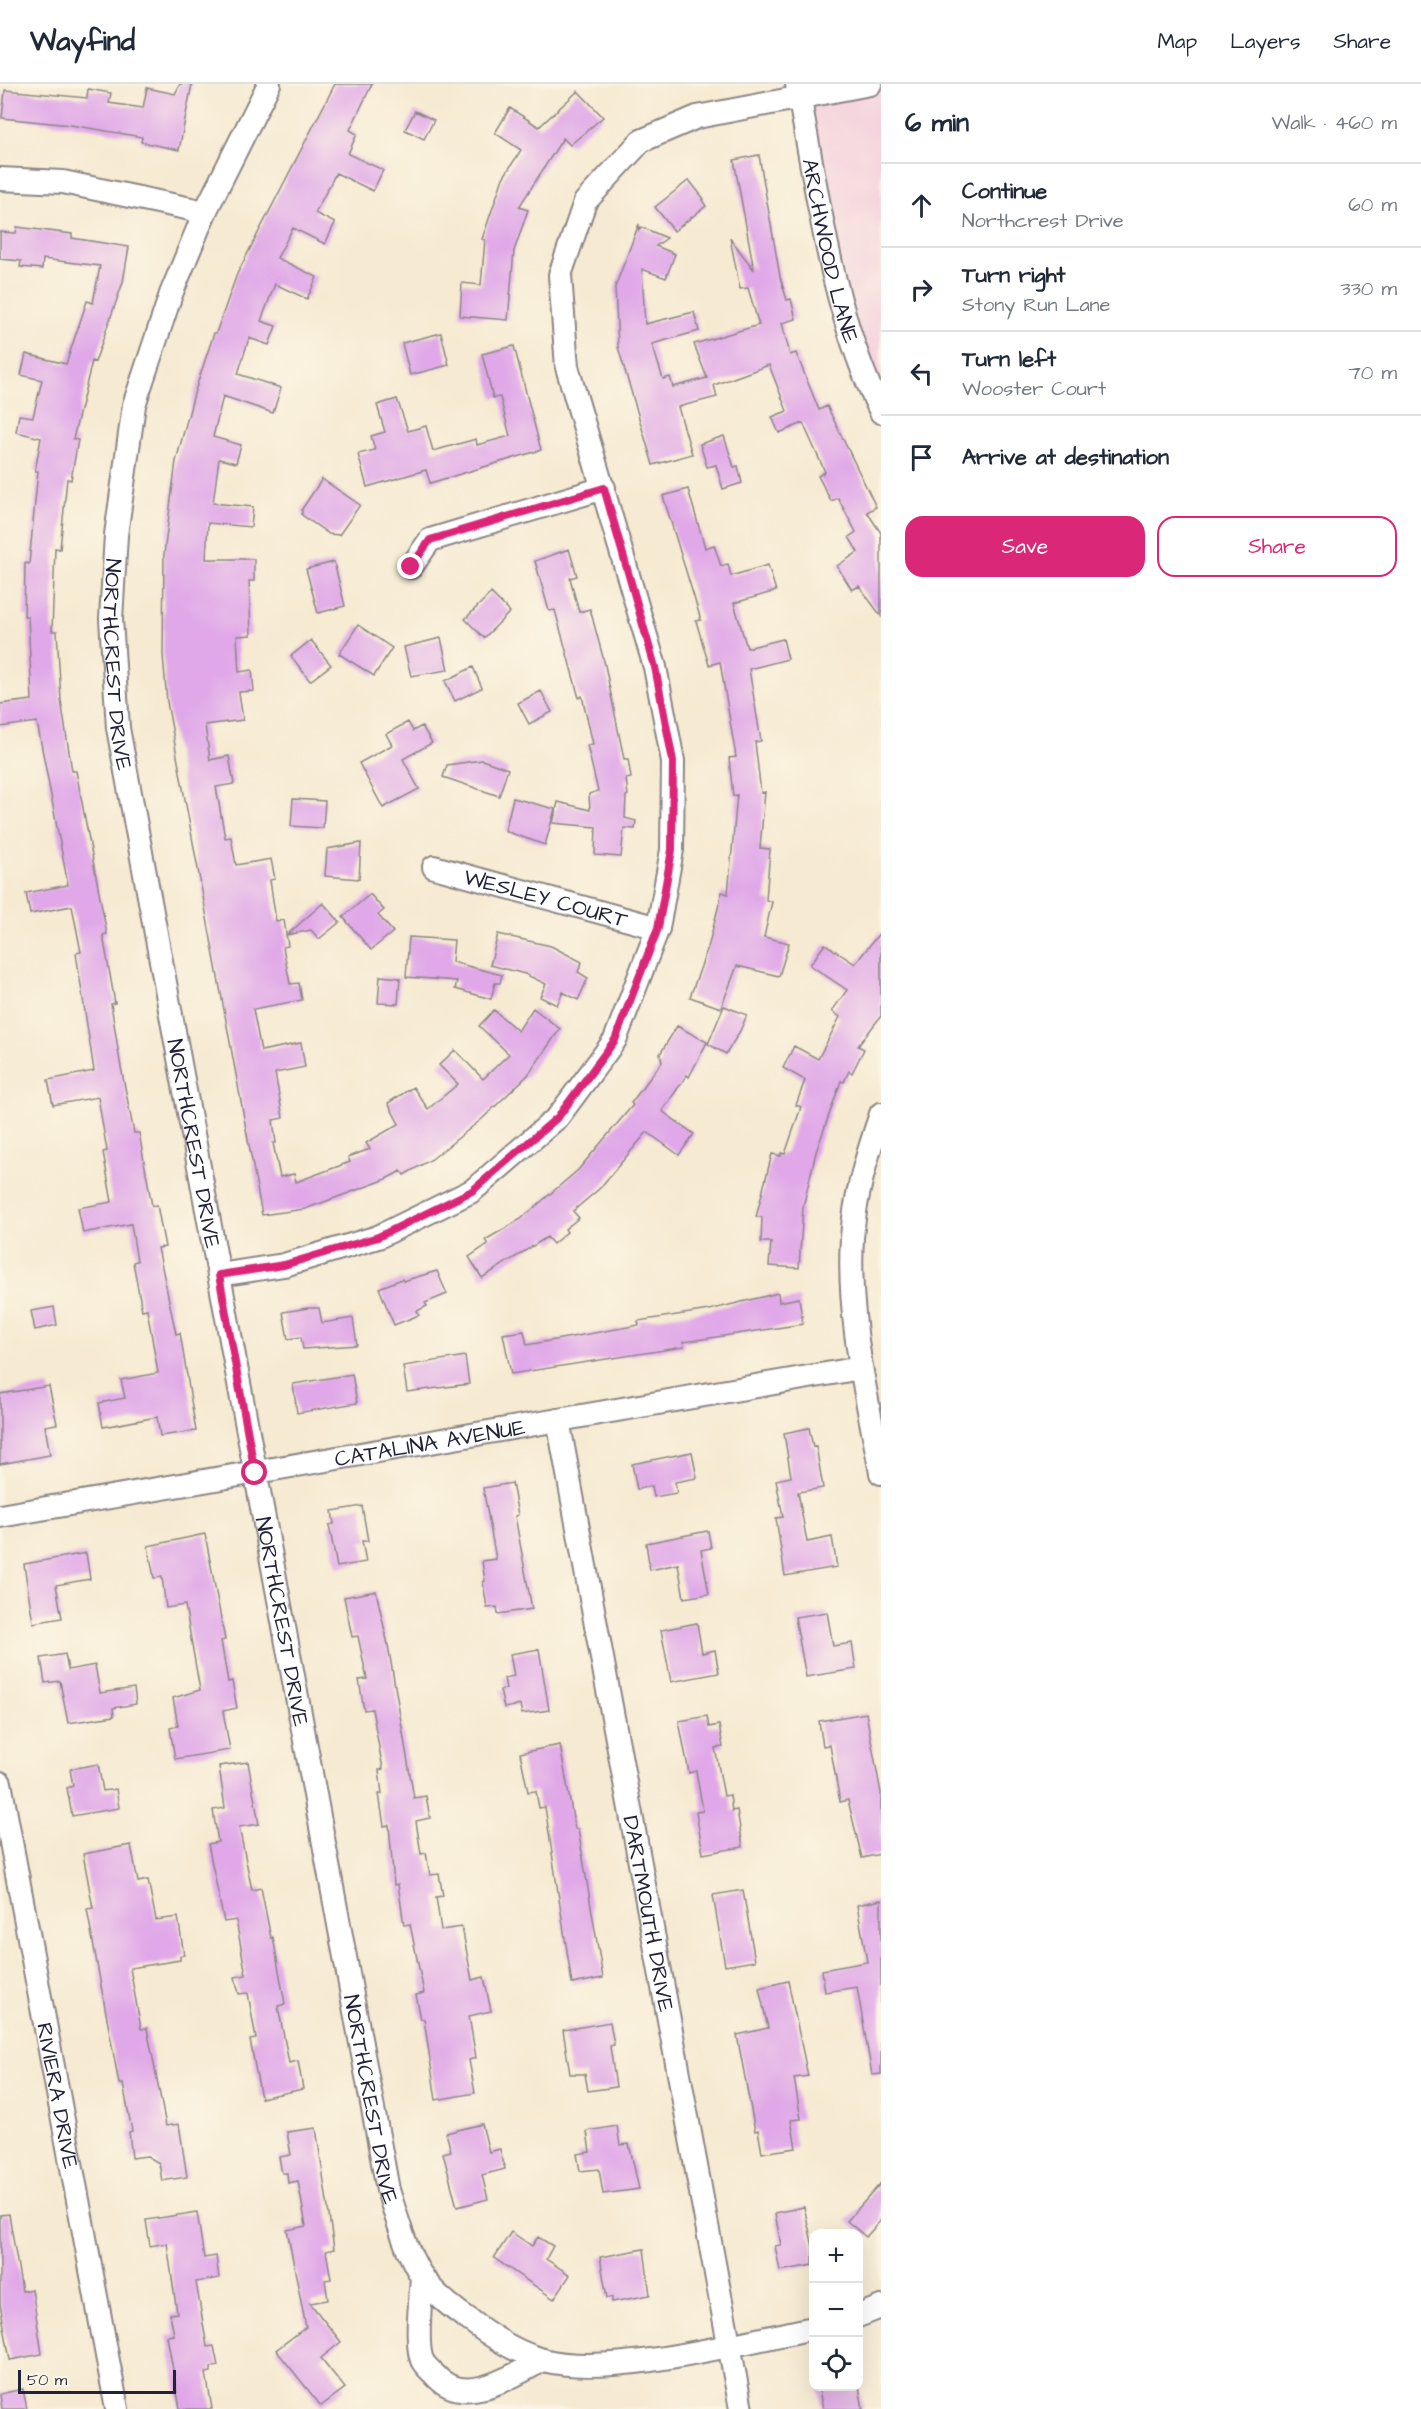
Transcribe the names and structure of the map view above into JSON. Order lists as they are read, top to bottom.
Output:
{
  "streets": {
    "street": [
      "ARCHWOOD LANE",
      "NORTHCREST DRIVE",
      "WESLEY COURT",
      "CATALINA AVENUE",
      "DARTMOUTH DRIVE",
      "RIVIERA DRIVE"
    ]
  },
  "crossings": [
    ["NORTHCREST DRIVE", "CATALINA AVENUE"],
    ["NORTHCREST DRIVE", "DARTMOUTH DRIVE"],
    ["CATALINA AVENUE", "DARTMOUTH DRIVE"]
  ],
  "scale_bar": "50 m",
  "page": {
    "header": "Wayfind",
    "nav": ["Map", "Layers", "Share"],
    "heading": ["6 min", "Walk · 460 m"],
    "list": [
      ["Continue", "Northcrest Drive", "60 m"],
      ["Turn right", "Stony Run Lane", "330 m"],
      ["Turn left", "Wooster Court", "70 m"],
      "Arrive at destination"
    ],
    "buttons": ["Save", "Share"],
    "map_buttons": ["+", "−"],
    "scale": "50 m"
  }
}
